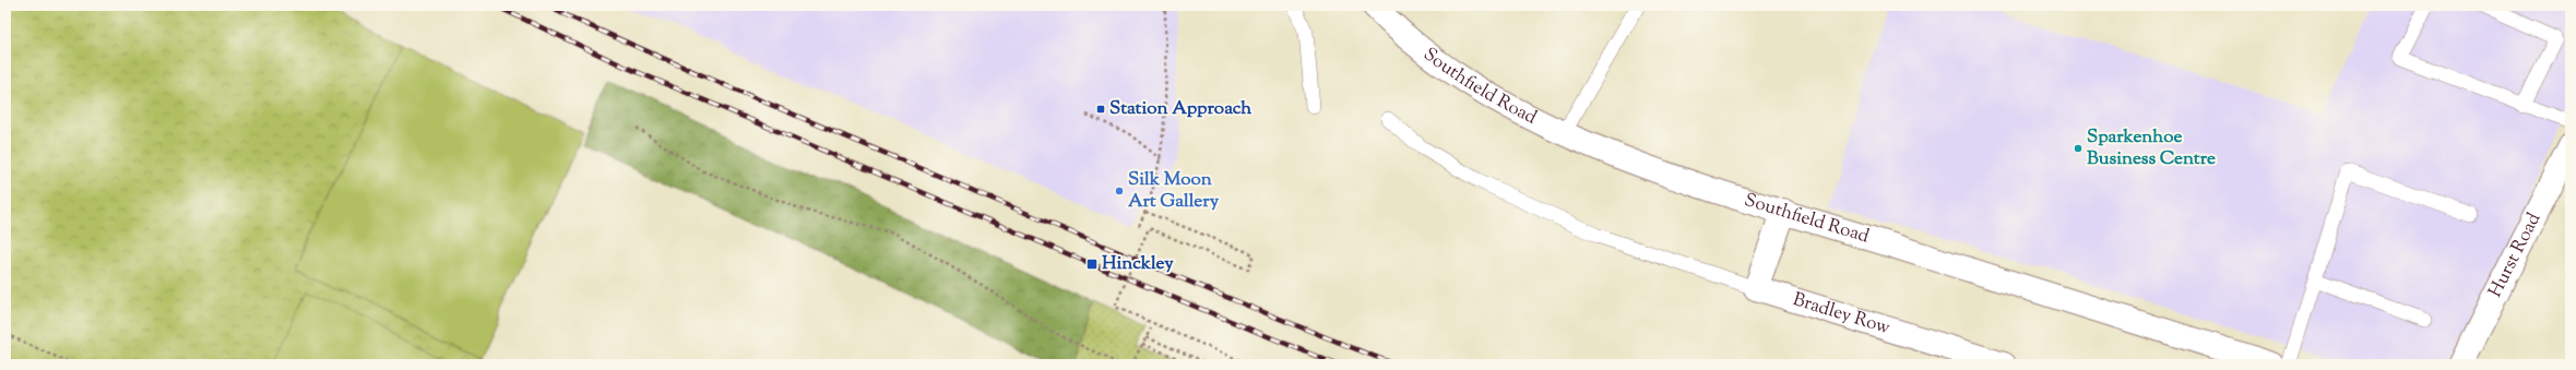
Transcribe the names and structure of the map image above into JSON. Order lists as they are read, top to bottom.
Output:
{
  "streets": {
    "main road": ["Southfield Road", "Hurst Road", "Bradley Row"]
  },
  "places": {
    "transit": ["Station Approach", "Hinckley"],
    "other": ["Sparkenhoe Business Centre", "Silk Moon Art Gallery"]
  }
}
